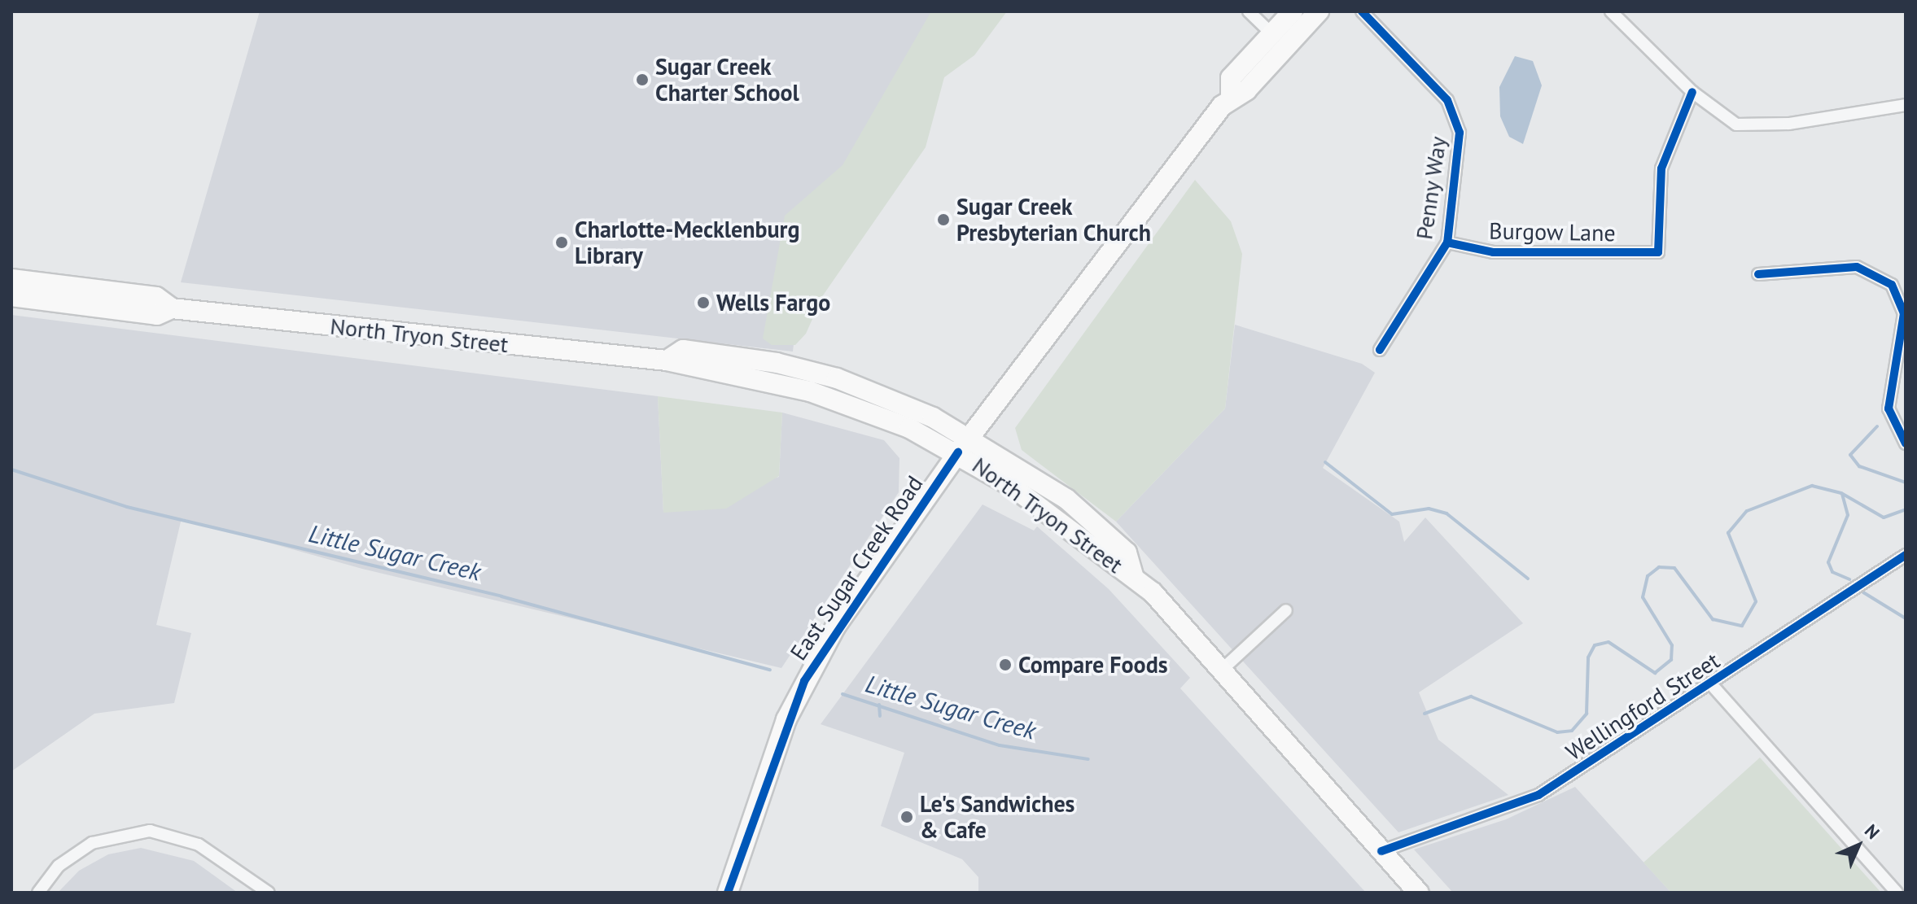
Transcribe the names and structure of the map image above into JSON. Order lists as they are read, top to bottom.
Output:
{
  "streets": {
    "main road": ["North Tryon Street", "East Sugar Creek Road"],
    "street": ["Penny Way", "Burgow Lane", "Wellingford Street"]
  },
  "crossings": [
    ["Penny Way", "Burgow Lane"],
    ["North Tryon Street", "East Sugar Creek Road"],
    ["North Tryon Street", "Wellingford Street"]
  ],
  "water": ["Little Sugar Creek"],
  "places": [
    "Sugar Creek Charter School",
    "Sugar Creek Presbyterian Church",
    "Charlotte-Mecklenburg Library",
    "Wells Fargo",
    "Compare Foods",
    "Le's Sandwiches & Cafe"
  ],
  "north": "top right"
}
